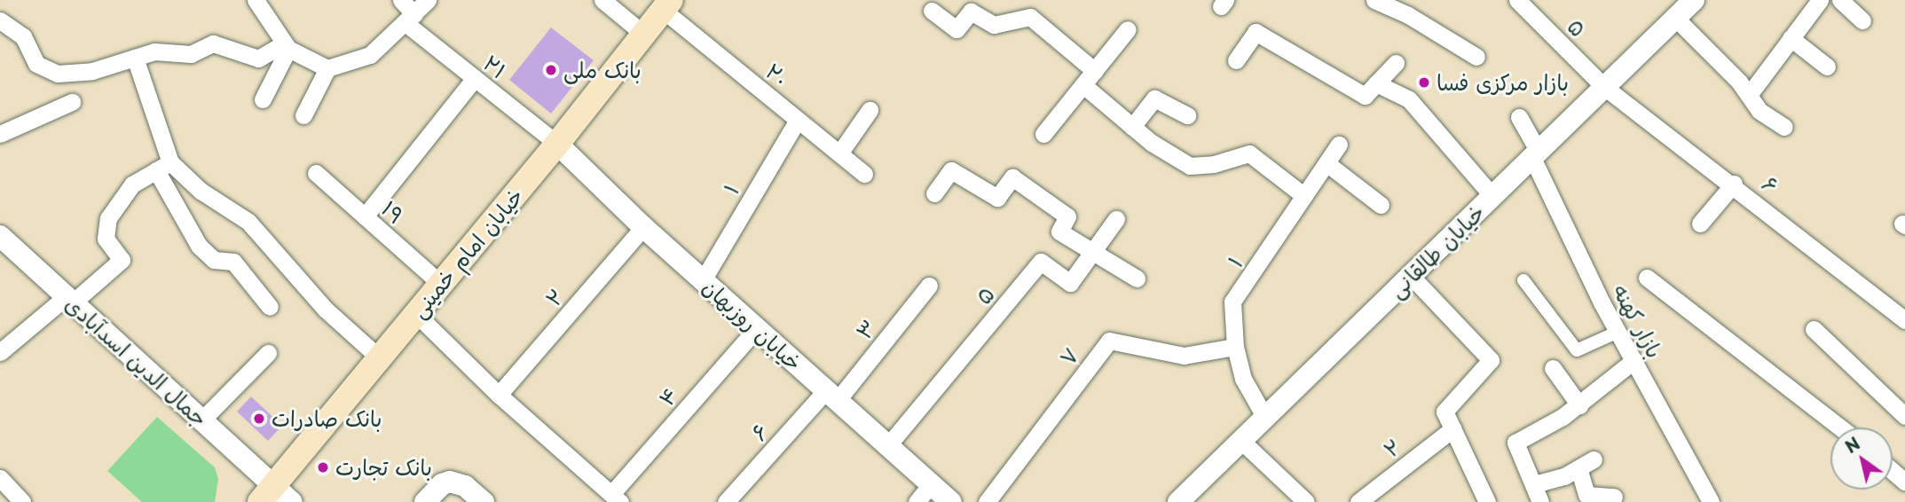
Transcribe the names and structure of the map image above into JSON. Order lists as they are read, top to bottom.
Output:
{
  "streets": {
    "main road": ["خیابان امام خمینی"],
    "street": [
      "۵",
      "۲۱",
      "۲۰",
      "۶",
      "۱",
      "۱۹",
      "خیابان طالقانی",
      "۲",
      "بازار کهنه",
      "خیابان روزبهان",
      "۳",
      "۷",
      "جمال الدین اسدآبادی",
      "۴"
    ]
  },
  "crossings": [
    ["۵", "۶"],
    ["۵", "خیابان طالقانی"],
    ["۵", "خیابان روزبهان"],
    ["۲۱", "خیابان امام خمینی"],
    ["۲۱", "خیابان روزبهان"],
    ["۲۰", "۱"],
    ["۲۰", "خیابان امام خمینی"],
    ["۶", "خیابان طالقانی"],
    ["۶", "خیابان روزبهان"],
    ["۶", "۳"],
    ["۱", "خیابان طالقانی"],
    ["۱", "خیابان روزبهان"],
    ["۱", "۷"],
    ["۱۹", "خیابان امام خمینی"],
    ["خیابان طالقانی", "بازار کهنه"],
    ["خیابان امام خمینی", "خیابان روزبهان"],
    ["خیابان امام خمینی", "جمال الدین اسدآبادی"],
    ["۲", "خیابان روزبهان"],
    ["خیابان روزبهان", "۳"],
    ["خیابان روزبهان", "۴"]
  ],
  "places": [
    "بانک ملی",
    "بازار مرکزی فسا",
    "بانک صادرات",
    "بانک تجارت"
  ],
  "north": "top left"
}
